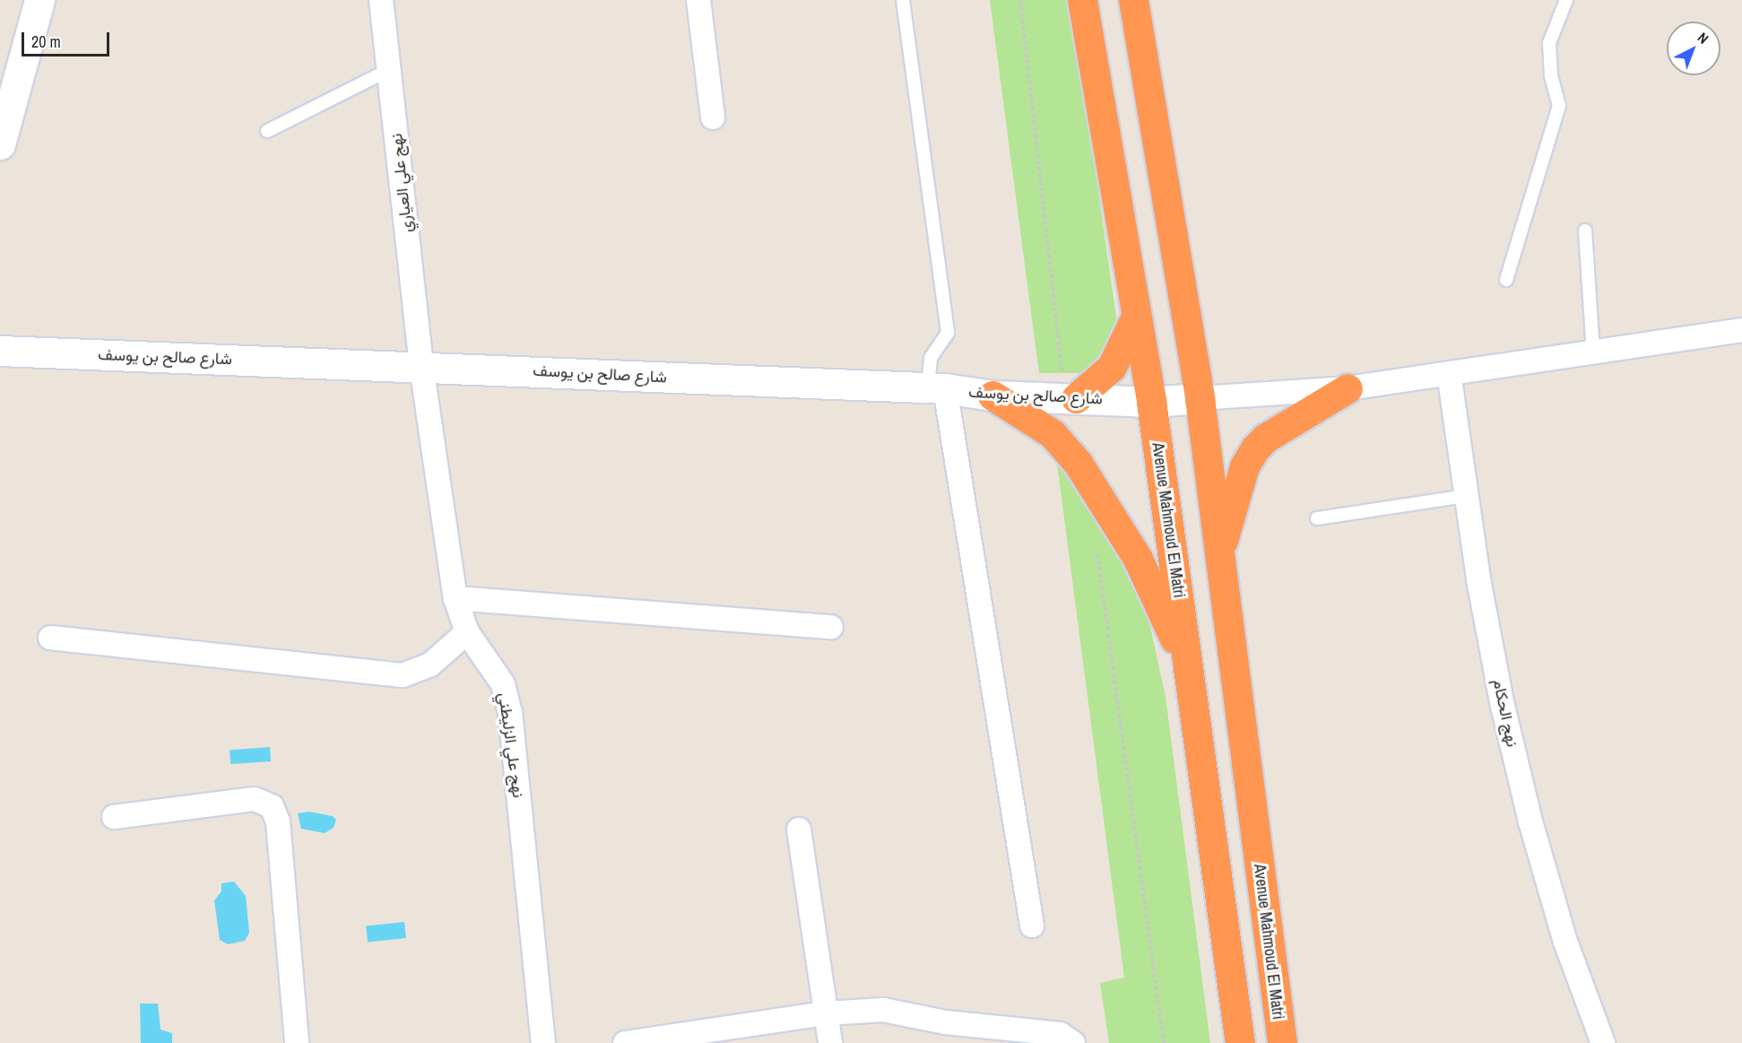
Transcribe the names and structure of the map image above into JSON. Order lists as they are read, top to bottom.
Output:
{
  "streets": {
    "highway": ["Avenue Mahmoud El Matri"],
    "street": [
      "نهج علي العياري",
      "شارع صالح بن يوسف",
      "نهج الحكام",
      "نهج علي الزليطني"
    ]
  },
  "crossings": [
    ["نهج علي العياري", "شارع صالح بن يوسف"],
    ["نهج علي العياري", "نهج علي الزليطني"],
    ["شارع صالح بن يوسف", "Avenue Mahmoud El Matri"],
    ["شارع صالح بن يوسف", "نهج علي الزليطني"]
  ],
  "scale_bar": "20 m",
  "north": "top right"
}
